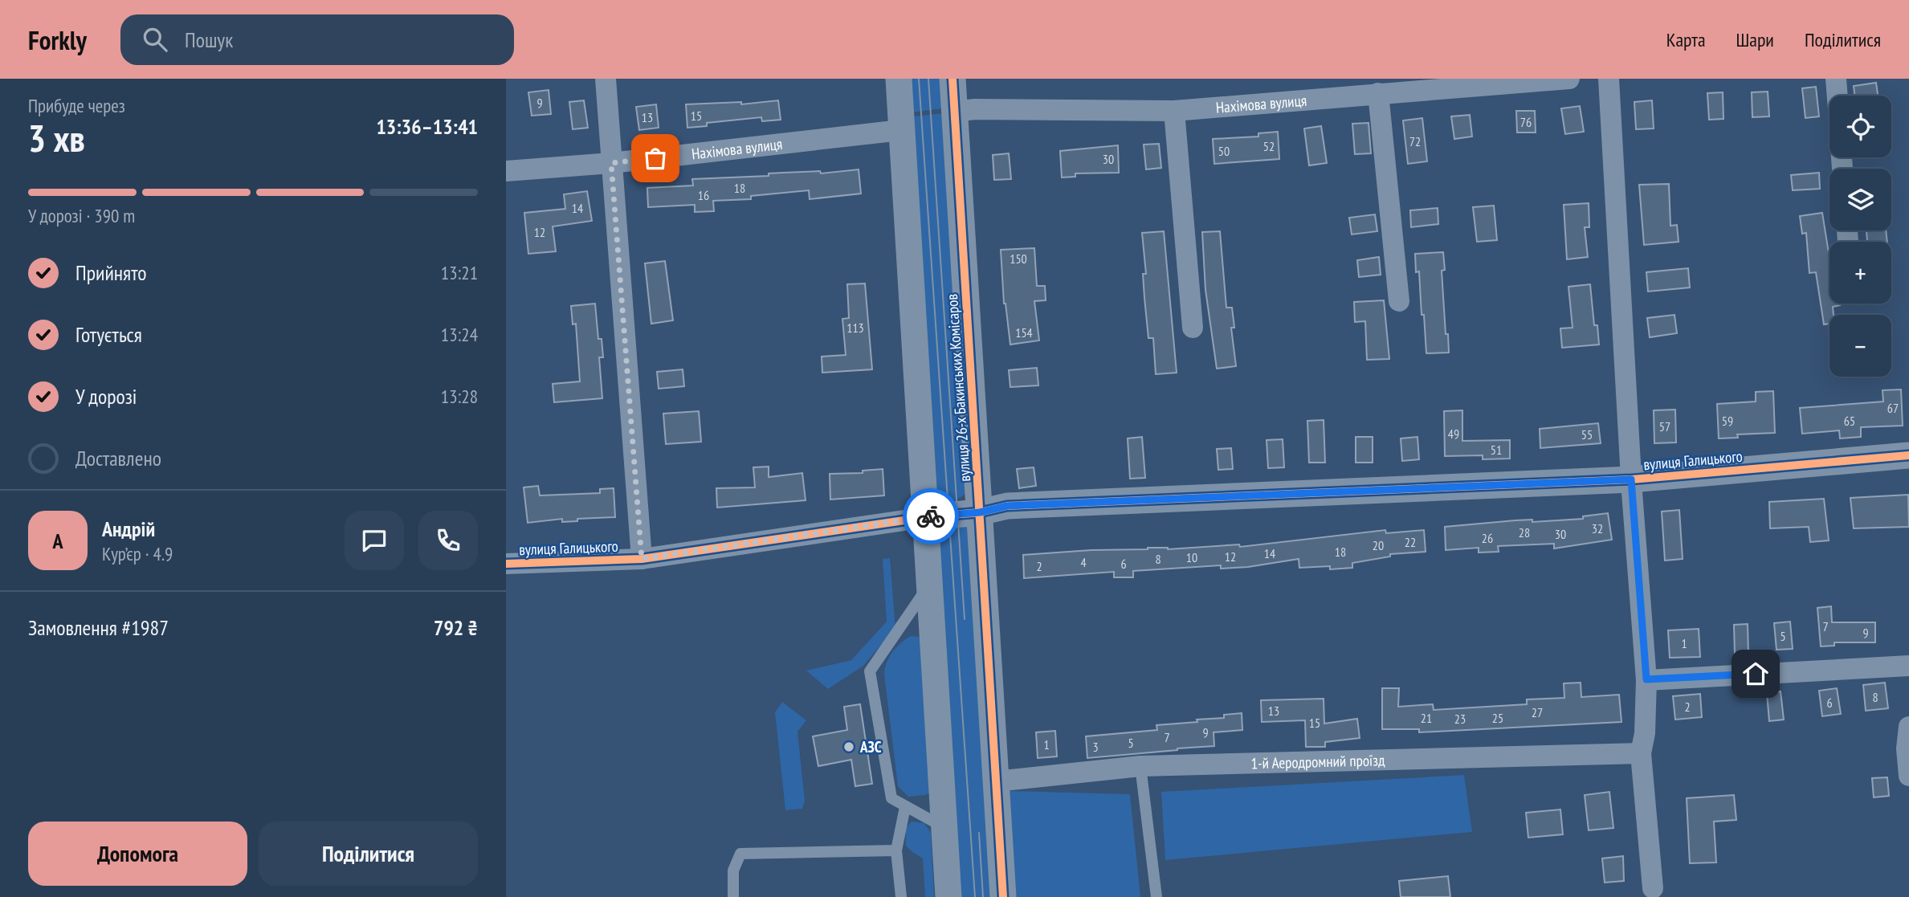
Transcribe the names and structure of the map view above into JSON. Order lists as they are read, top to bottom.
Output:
{
  "streets": {
    "street": [
      "Нахімова вулиця",
      "вулиця 26-х Бакинських Комісаров",
      "вулиця Галицького",
      "1-й Аеродромний проїзд"
    ]
  },
  "crossings": [
    ["Нахімова вулиця", "вулиця 26-х Бакинських Комісаров"],
    ["вулиця 26-х Бакинських Комісаров", "вулиця Галицького"],
    ["вулиця 26-х Бакинських Комісаров", "1-й Аеродромний проїзд"]
  ],
  "places": ["АЗС"],
  "house_numbers": [
    "9",
    "15",
    "13",
    "76",
    "72",
    "52",
    "50",
    "30",
    "18",
    "16",
    "14",
    "12",
    "150",
    "113",
    "154",
    "67",
    "59",
    "65",
    "57",
    "49",
    "55",
    "51",
    "32",
    "28",
    "30",
    "26",
    "22",
    "20",
    "18",
    "14",
    "12",
    "10",
    "8",
    "4",
    "6",
    "2",
    "7",
    "9",
    "5",
    "1",
    "8",
    "6",
    "2",
    "13",
    "27",
    "21",
    "25",
    "23",
    "15",
    "9",
    "7",
    "5",
    "1",
    "3"
  ],
  "page": {
    "header": "Forkly",
    "search": "Пошук",
    "nav": ["Карта", "Шари", "Поділитися"],
    "heading": ["3 хв", "Прибуде через", "13:36–13:41"],
    "panel": [
      "Андрій",
      "Кур’єр · 4.9",
      "Замовлення #1987",
      "792 ₴"
    ],
    "map_buttons": ["+", "−"],
    "bar": "У дорозі · 390 m",
    "list": [
      ["Прийнято", "13:21"],
      ["Готується", "13:24"],
      ["У дорозі", "13:28"],
      "Доставлено"
    ],
    "round": "А",
    "buttons": ["Допомога", "Поділитися"]
  }
}
